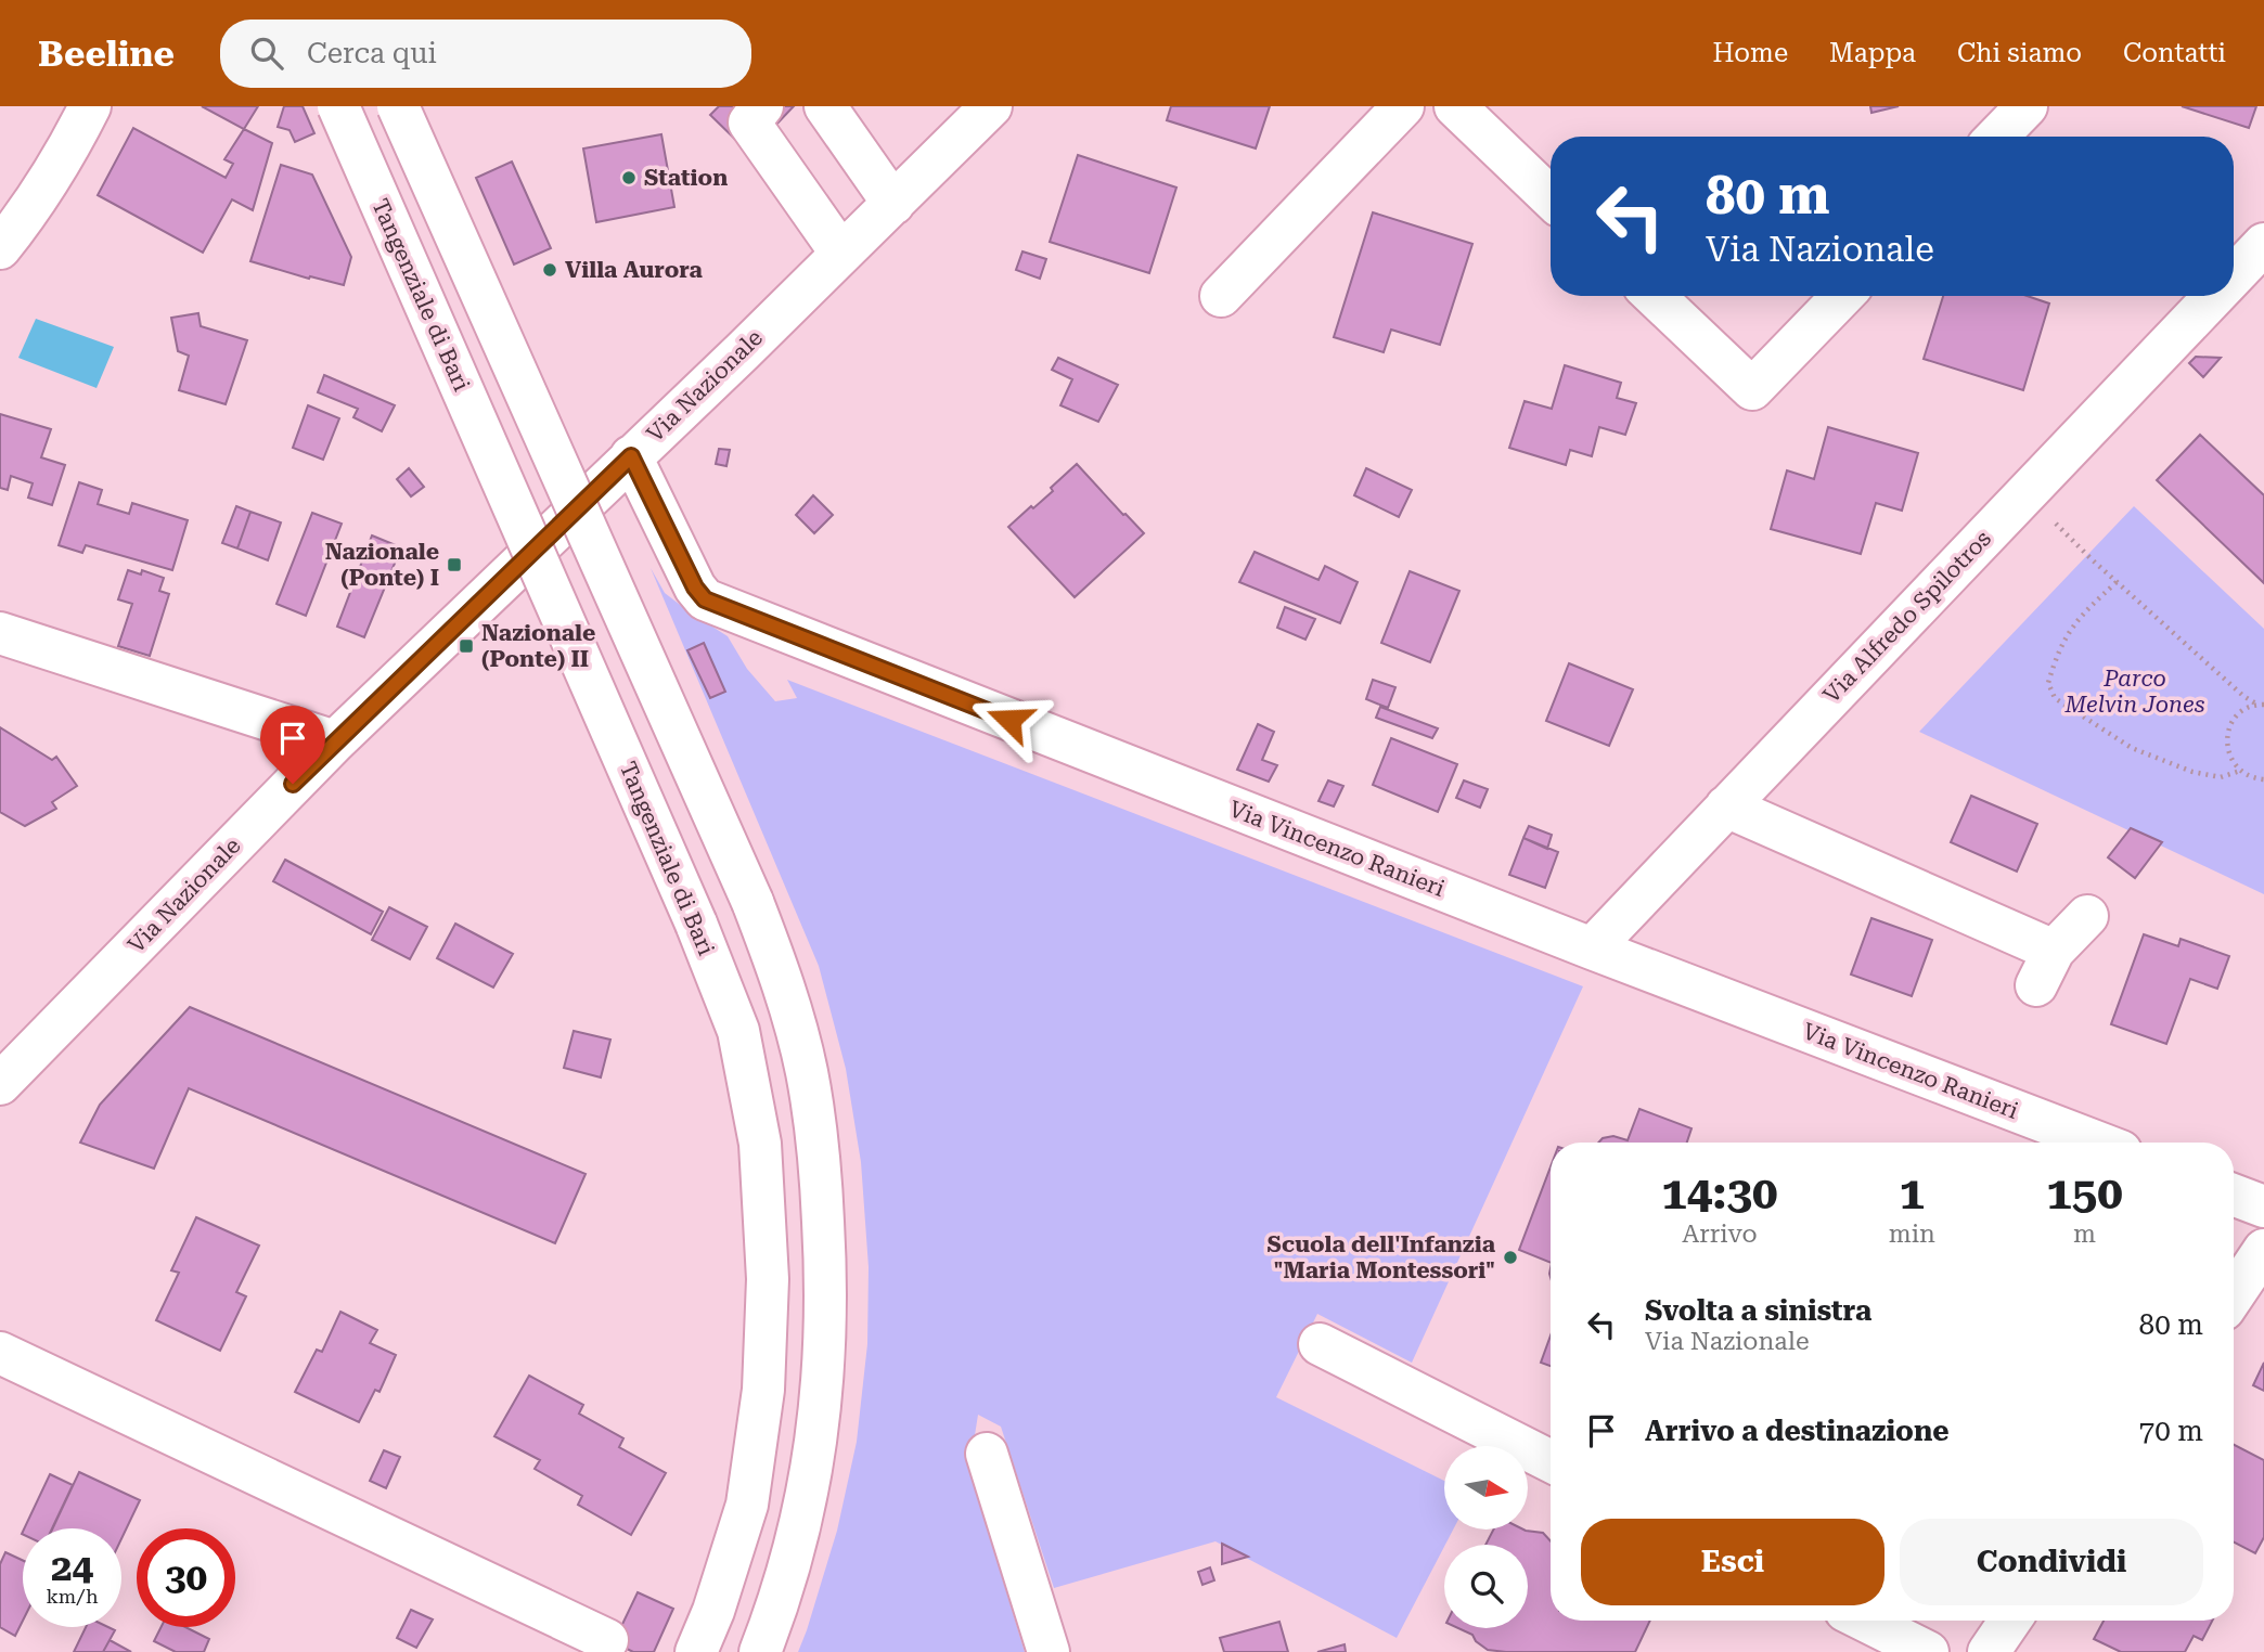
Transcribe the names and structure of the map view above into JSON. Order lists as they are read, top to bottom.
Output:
{
  "streets": {
    "main road": [
      "Tangenziale di Bari",
      "Via Nazionale",
      "Via Alfredo Spilotros",
      "Via Vincenzo Ranieri"
    ]
  },
  "crossings": [
    ["Via Nazionale", "Via Vincenzo Ranieri"],
    ["Via Alfredo Spilotros", "Via Vincenzo Ranieri"]
  ],
  "parks": ["Parco Melvin Jones"],
  "places": {
    "other": ["Station", "Villa Aurora", "Scuola dell'Infanzia \"Maria Montessori\""],
    "transit": ["Nazionale (Ponte) I", "Nazionale (Ponte) II"]
  },
  "north": "right",
  "page": {
    "header": "Beeline",
    "search": "Cerca qui",
    "nav": [
      "Home",
      "Mappa",
      "Chi siamo",
      "Contatti"
    ],
    "turn": ["80 m", "Via Nazionale"],
    "eta": [
      "14:30",
      "Arrivo",
      "1",
      "min",
      "150",
      "m"
    ],
    "list": [
      {
        "name": "Svolta a sinistra",
        "note": "Via Nazionale",
        "value": "80 m"
      },
      {
        "name": "Arrivo a destinazione",
        "value": "70 m"
      }
    ],
    "buttons": ["Esci", "Condividi"],
    "speed": "24 km/h",
    "limit": "30"
  }
}
